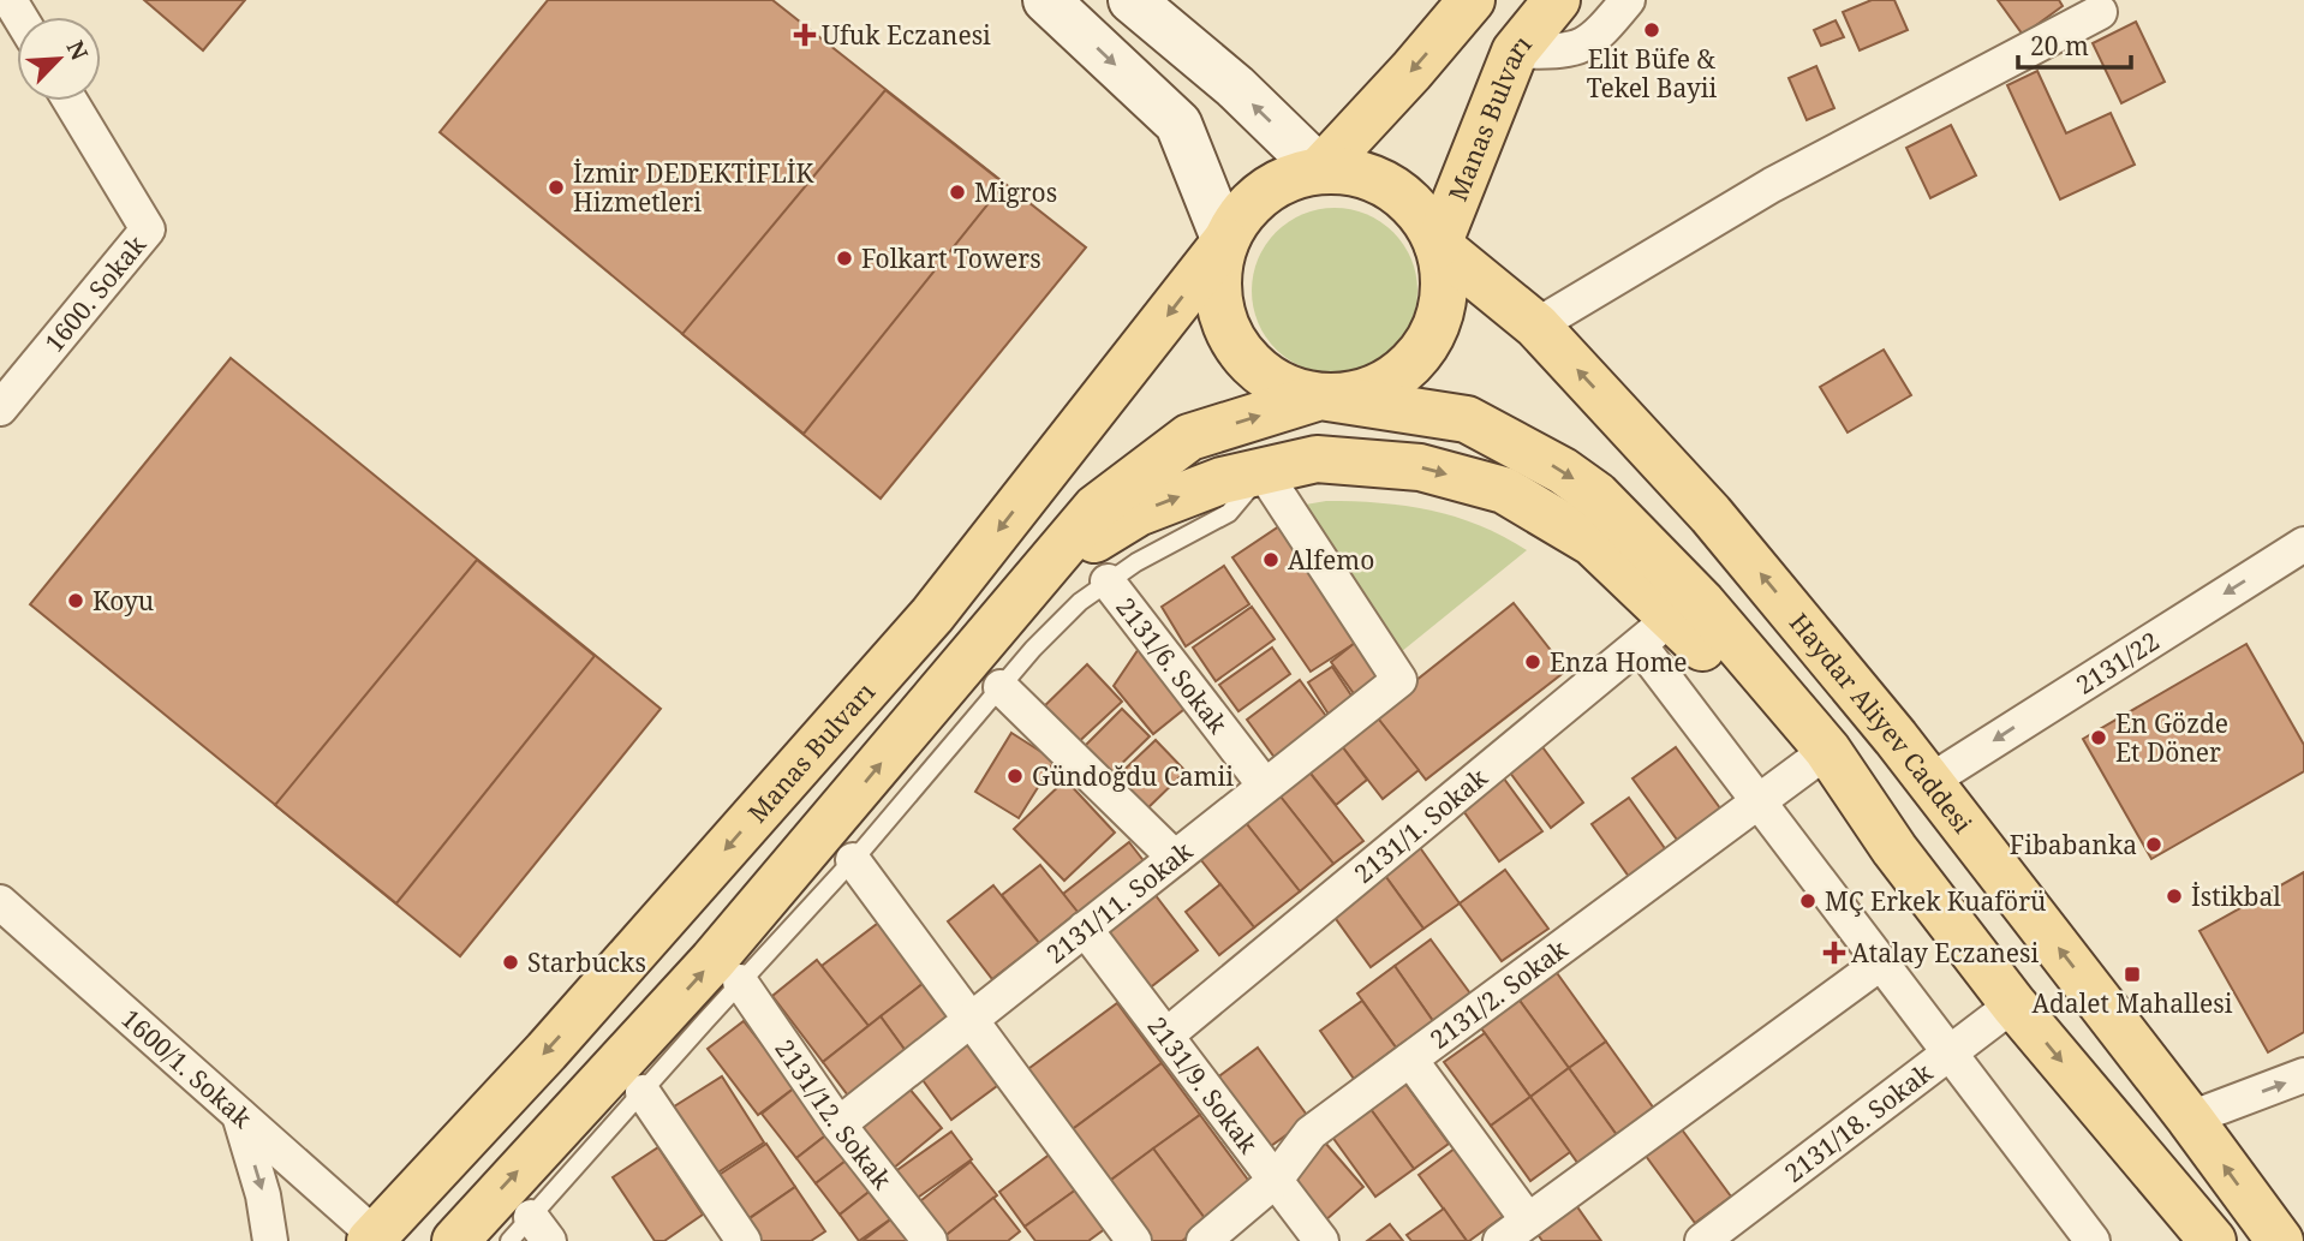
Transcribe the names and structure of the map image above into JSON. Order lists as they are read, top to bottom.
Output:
{
  "streets": {
    "main road": ["Manas Bulvarı", "Haydar Aliyev Caddesi"],
    "street": [
      "1600. Sokak",
      "2131/22",
      "2131/6. Sokak",
      "2131/1. Sokak",
      "2131/11. Sokak",
      "2131/2. Sokak",
      "1600/1. Sokak",
      "2131/9. Sokak",
      "2131/12. Sokak",
      "2131/18. Sokak"
    ]
  },
  "crossings": [
    ["Manas Bulvarı", "Haydar Aliyev Caddesi"],
    ["Manas Bulvarı", "1600/1. Sokak"],
    ["2131/22", "Haydar Aliyev Caddesi"],
    ["2131/6. Sokak", "2131/11. Sokak"],
    ["2131/1. Sokak", "2131/9. Sokak"],
    ["2131/11. Sokak", "2131/9. Sokak"],
    ["2131/11. Sokak", "2131/12. Sokak"],
    ["2131/2. Sokak", "2131/9. Sokak"]
  ],
  "one_way": ["2131/22"],
  "places": {
    "other": [
      "Elit Büfe & Tekel Bayii",
      "İzmir DEDEKTİFLİK Hizmetleri",
      "Migros",
      "Folkart Towers",
      "Alfemo",
      "Koyu",
      "Enza Home",
      "En Gözde Et Döner",
      "Gündoğdu Camii",
      "Fibabanka",
      "İstikbal",
      "MÇ Erkek Kuaförü",
      "Starbucks"
    ],
    "health": ["Ufuk Eczanesi", "Atalay Eczanesi"],
    "transit": ["Adalet Mahallesi"]
  },
  "scale_bar": "20 m",
  "north": "top right"
}
